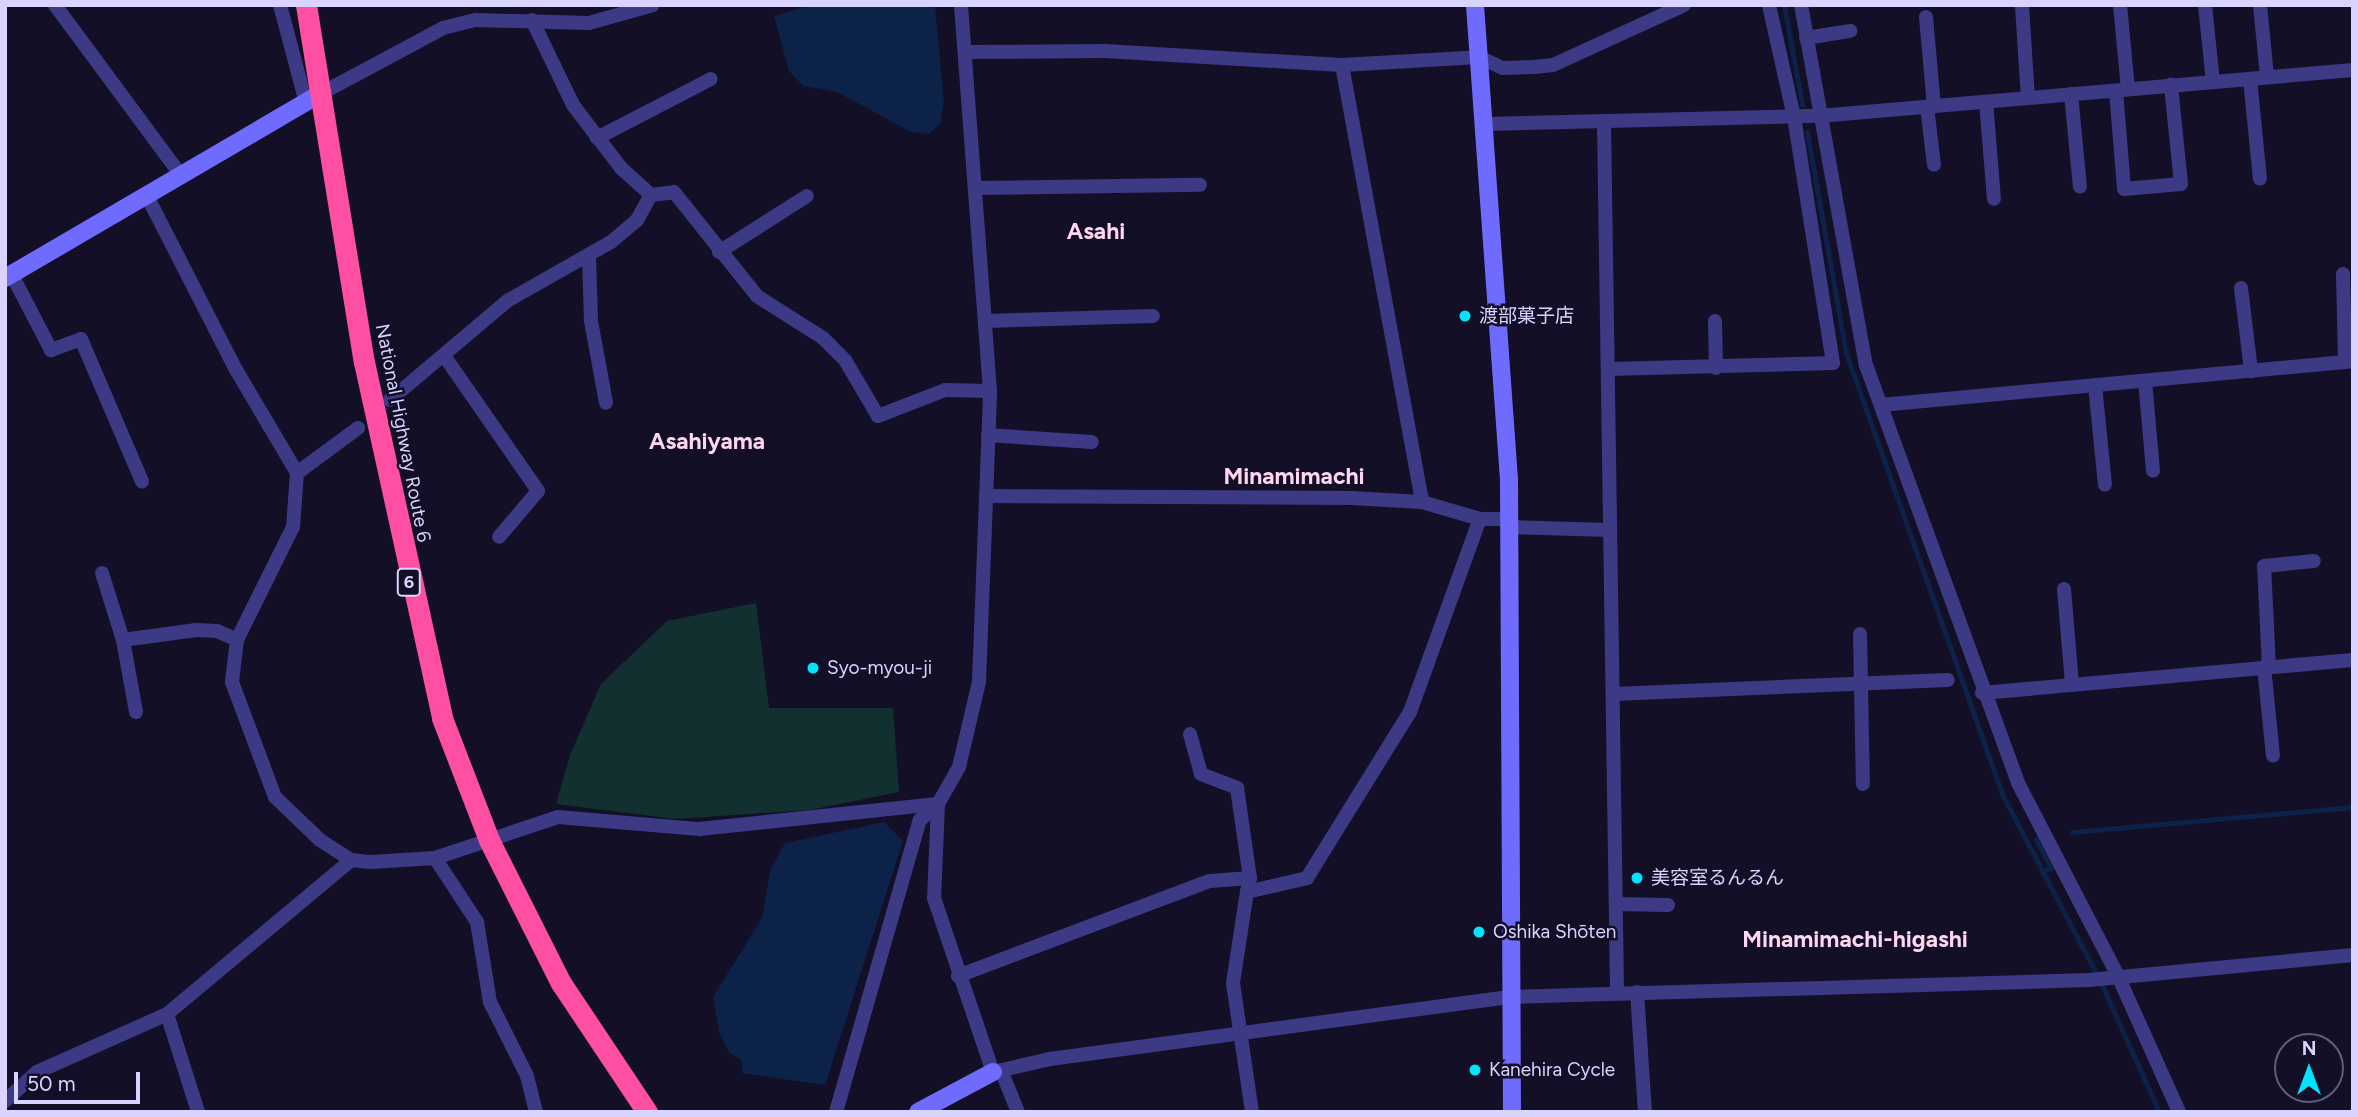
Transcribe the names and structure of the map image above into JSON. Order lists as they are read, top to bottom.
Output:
{
  "streets": {
    "highway": ["National Highway Route 6", "6"]
  },
  "districts": [
    "Asahi",
    "Asahiyama",
    "Minamimachi",
    "Minamimachi-higashi"
  ],
  "places": [
    "渡部菓子店",
    "Syo-myou-ji",
    "美容室るんるん",
    "Oshika Shōten",
    "Kanehira Cycle"
  ],
  "scale_bar": "50 m",
  "north": "top"
}
